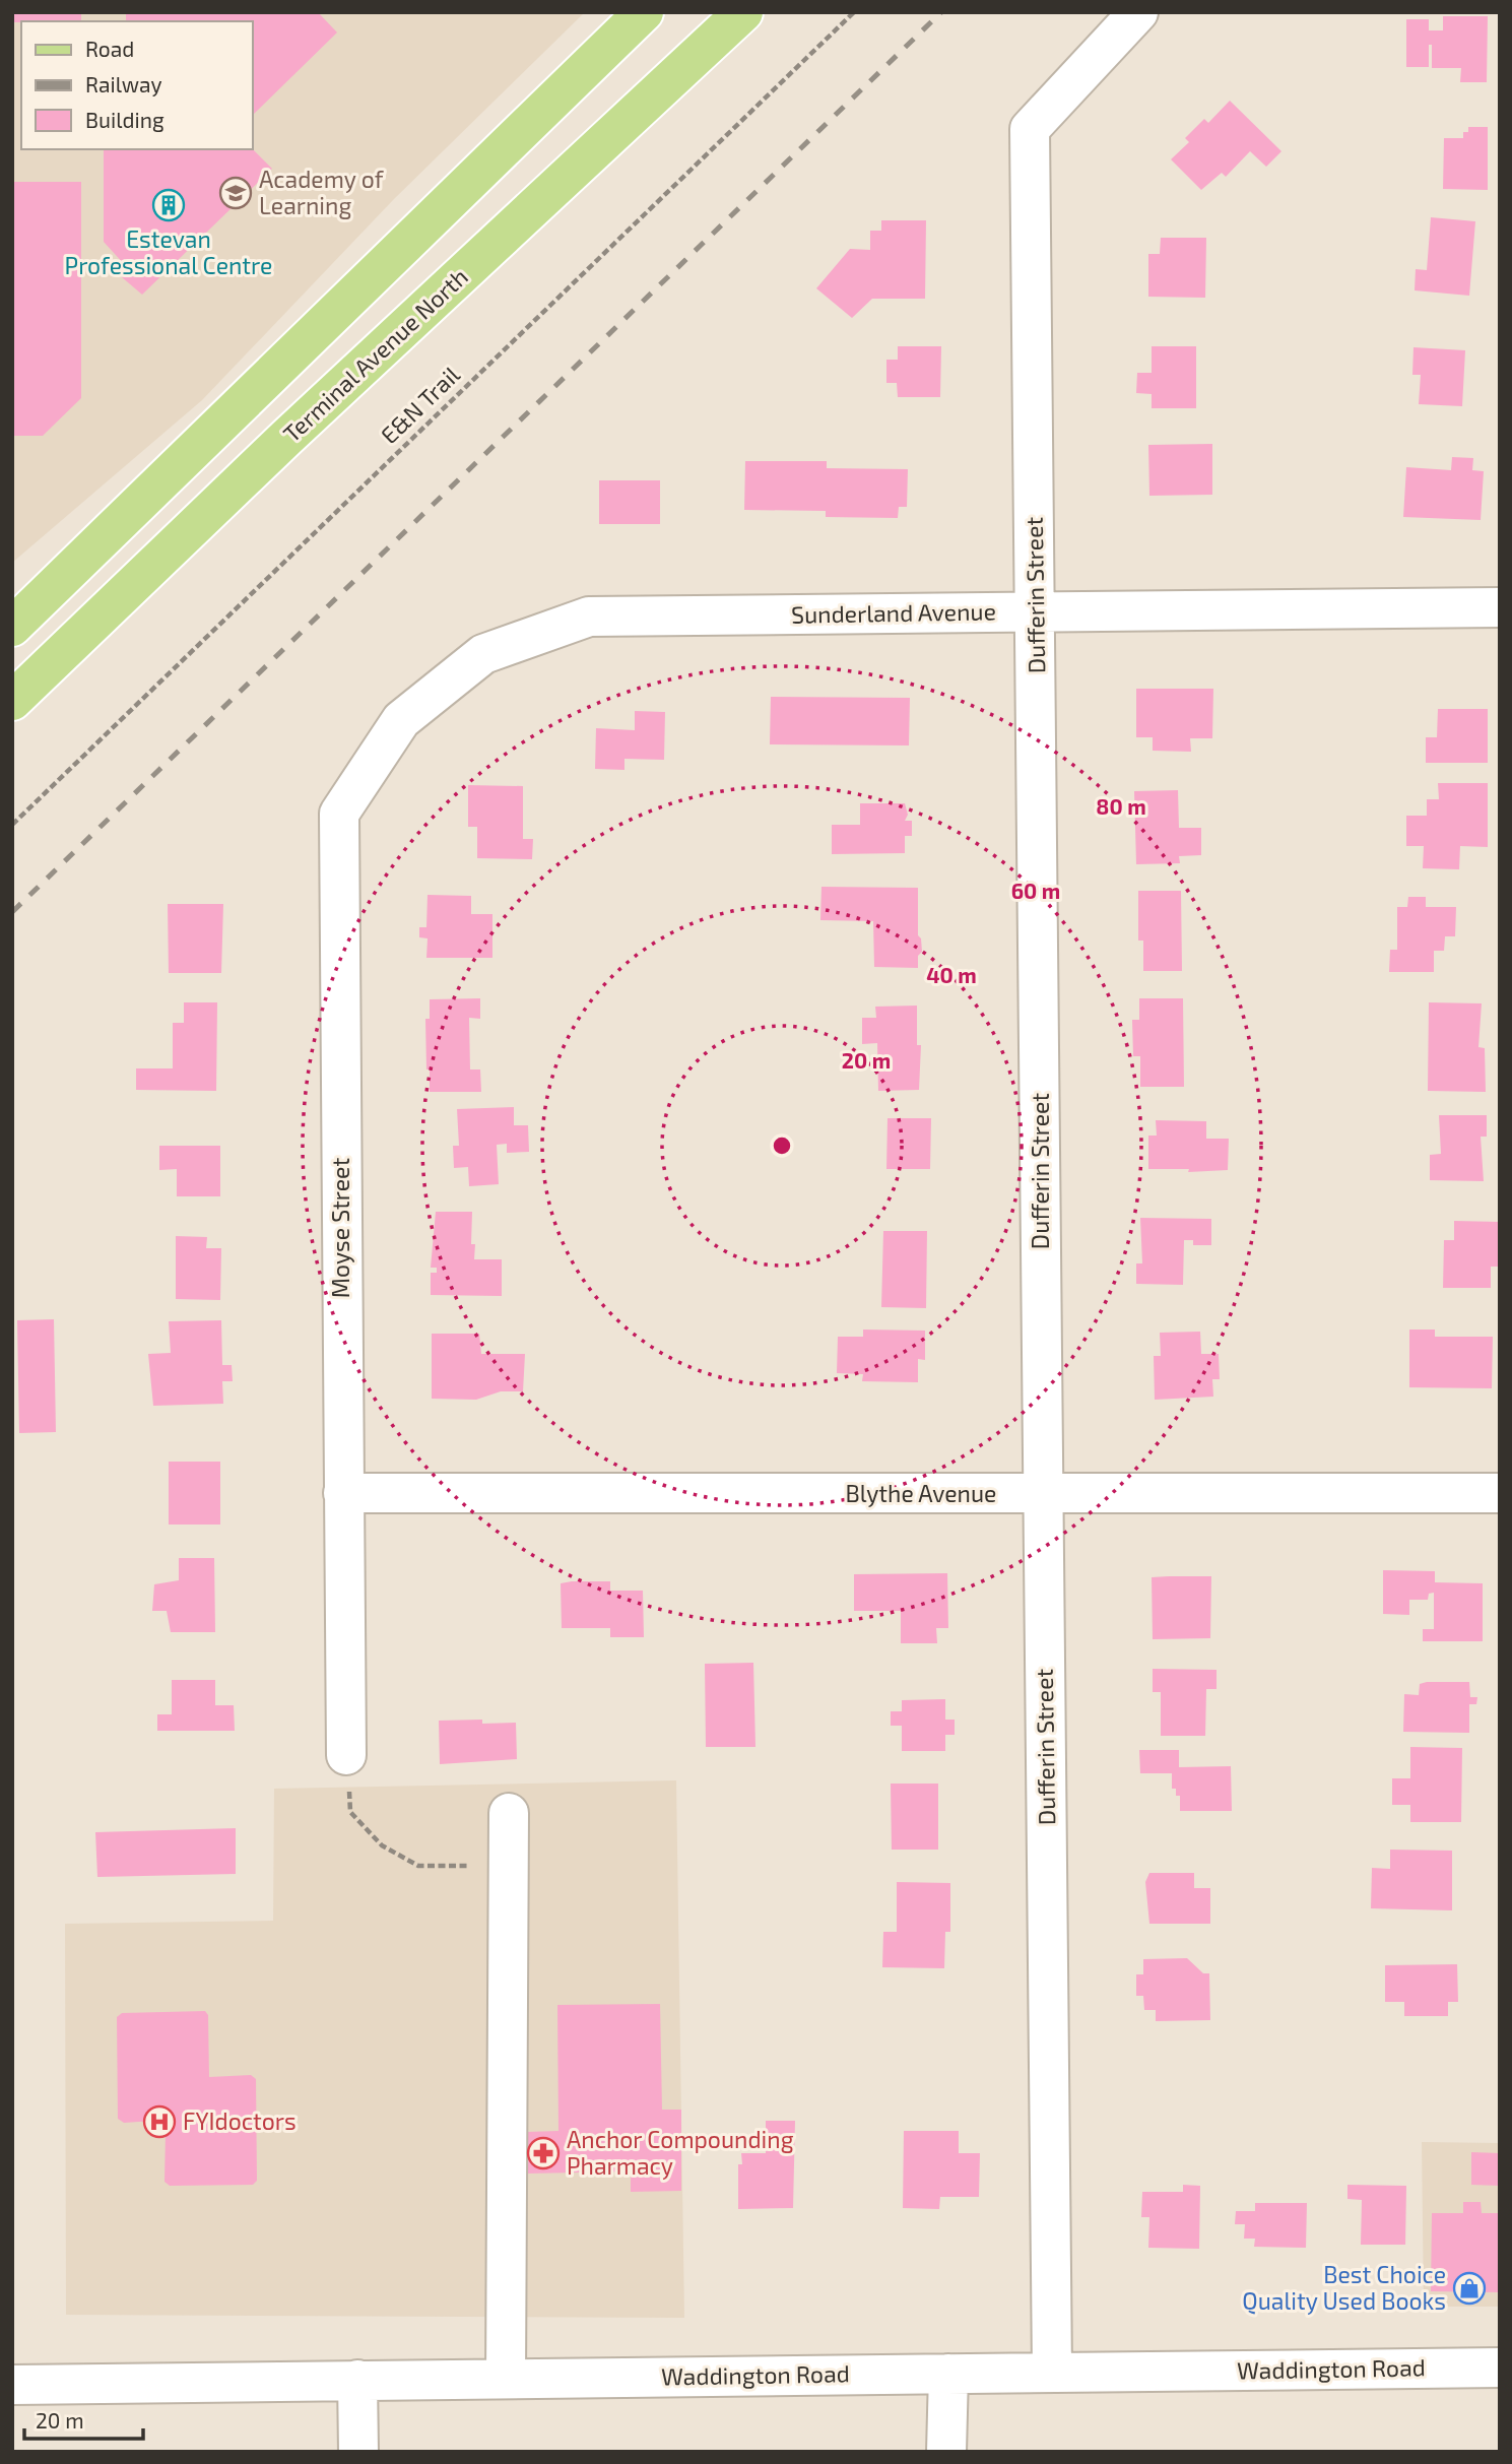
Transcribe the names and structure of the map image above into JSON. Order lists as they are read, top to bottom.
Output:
{
  "streets": {
    "main road": ["Terminal Avenue North"],
    "street": [
      "Dufferin Street",
      "Sunderland Avenue",
      "Moyse Street",
      "Blythe Avenue",
      "Waddington Road"
    ],
    "path": ["E&N Trail"]
  },
  "crossings": [
    ["Dufferin Street", "Sunderland Avenue"],
    ["Dufferin Street", "Blythe Avenue"],
    ["Dufferin Street", "Waddington Road"],
    ["Sunderland Avenue", "Moyse Street"],
    ["Moyse Street", "Blythe Avenue"]
  ],
  "places": {
    "school or university": ["Academy of Learning"],
    "building": ["Estevan Professional Centre"],
    "hospital": ["FYIdoctors"],
    "pharmacy": ["Anchor Compounding Pharmacy"],
    "shop": ["Best Choice Quality Used Books"]
  },
  "legend": ["Road", "Railway", "Building"],
  "scale_bar": "20 m",
  "rings": [
    "80 m",
    "60 m",
    "40 m",
    "20 m"
  ]
}
